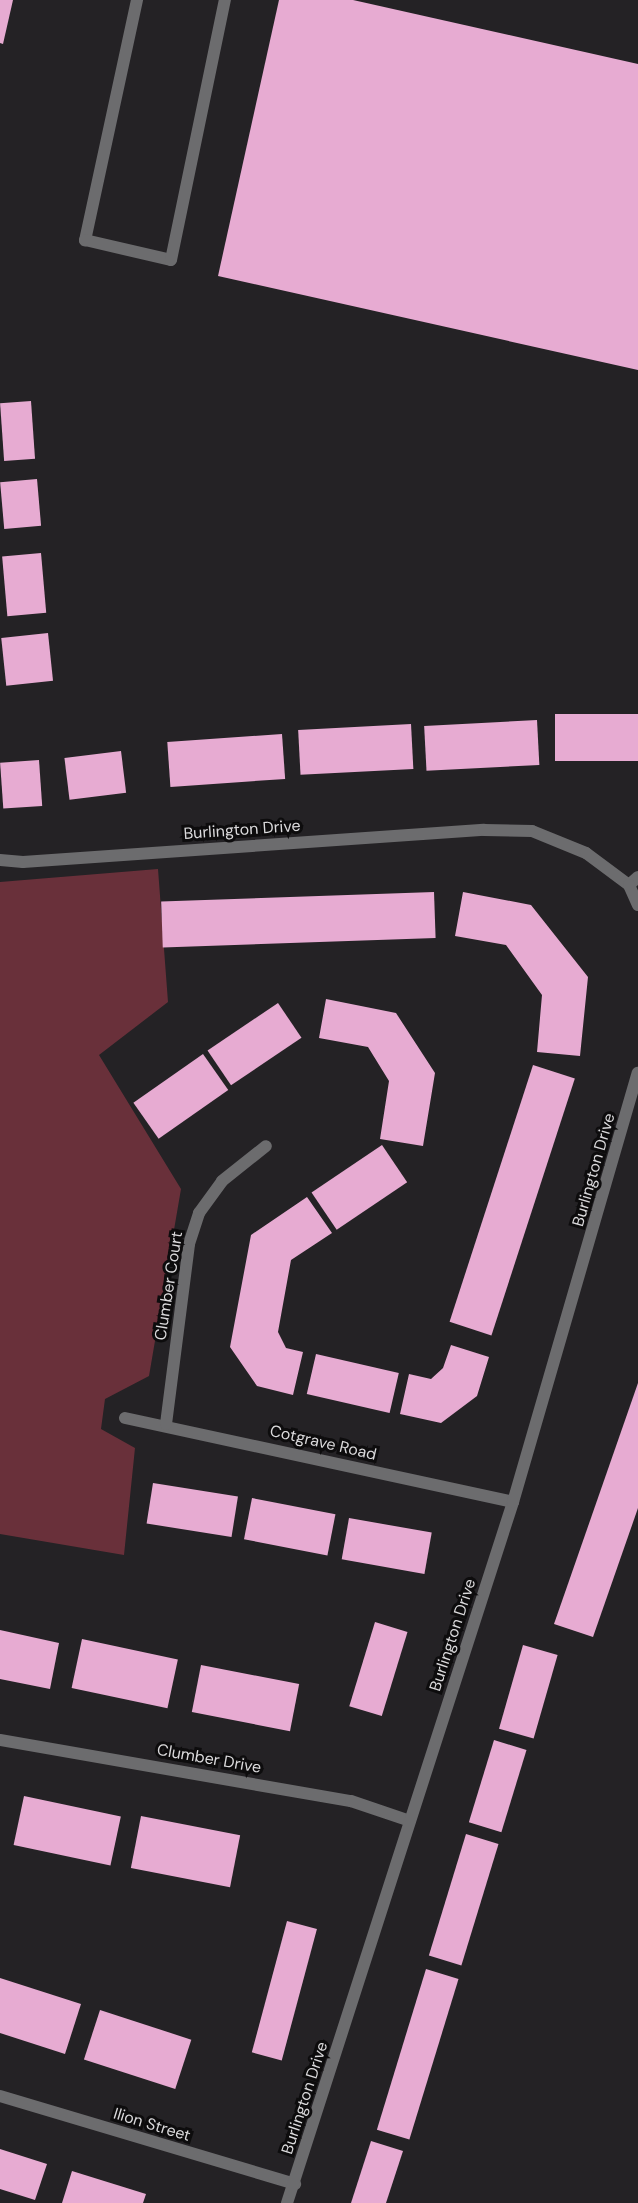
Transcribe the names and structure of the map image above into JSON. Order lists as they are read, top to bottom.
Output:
{
  "streets": {
    "street": [
      "Burlington Drive",
      "Clumber Court",
      "Cotgrave Road",
      "Clumber Drive",
      "Ilion Street"
    ]
  },
  "crossings": [
    ["Burlington Drive", "Cotgrave Road"],
    ["Burlington Drive", "Clumber Drive"],
    ["Burlington Drive", "Ilion Street"],
    ["Clumber Court", "Cotgrave Road"]
  ]
}
